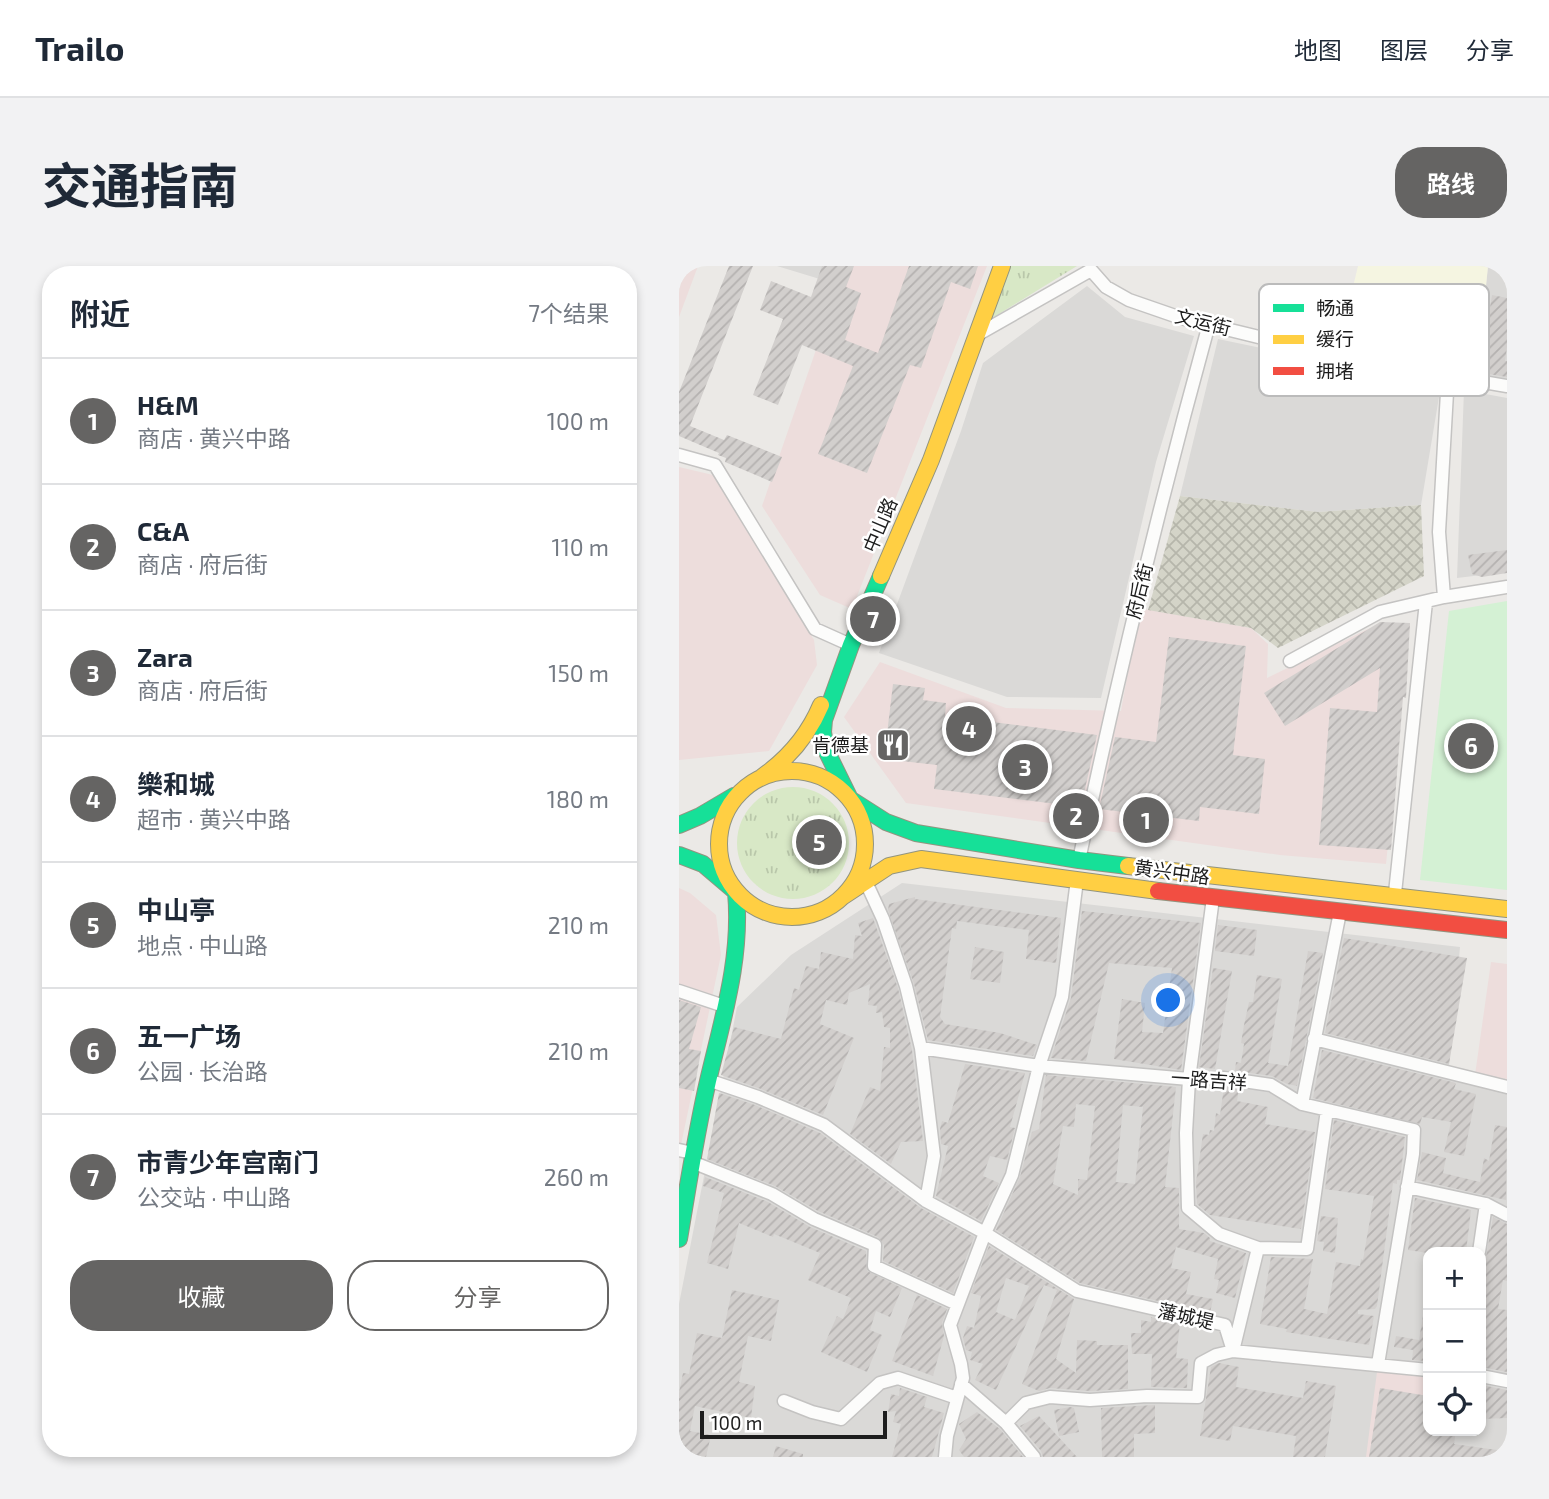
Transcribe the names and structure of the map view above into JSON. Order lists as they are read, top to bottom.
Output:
{
  "streets": {
    "main road": ["中山路", "黄兴中路"],
    "street": [
      "文运街",
      "府后街",
      "一路吉祥",
      "藩城堤"
    ]
  },
  "crossings": [
    ["文运街", "中山路"],
    ["文运街", "府后街"],
    ["中山路", "黄兴中路"],
    ["府后街", "黄兴中路"]
  ],
  "places": {
    "restaurant": ["肯德基"]
  },
  "legend": ["畅通", "缓行", "拥堵"],
  "scale_bar": "100 m",
  "page": {
    "header": "Trailo",
    "nav": ["地图", "图层", "分享"],
    "title": "交通指南",
    "buttons": [
      "路线",
      ["收藏", "分享"]
    ],
    "heading": ["附近", "7个结果"],
    "list": [
      {
        "mark": "1",
        "name": "H&M",
        "note": "商店 · 黄兴中路",
        "value": "100 m"
      },
      {
        "mark": "2",
        "name": "C&A",
        "note": "商店 · 府后街",
        "value": "110 m"
      },
      {
        "mark": "3",
        "name": "Zara",
        "note": "商店 · 府后街",
        "value": "150 m"
      },
      {
        "mark": "4",
        "name": "樂和城",
        "note": "超市 · 黄兴中路",
        "value": "180 m"
      },
      {
        "mark": "5",
        "name": "中山亭",
        "note": "地点 · 中山路",
        "value": "210 m"
      },
      {
        "mark": "6",
        "name": "五一广场",
        "note": "公园 · 长治路",
        "value": "210 m"
      },
      {
        "mark": "7",
        "name": "市青少年宫南门",
        "note": "公交站 · 中山路",
        "value": "260 m"
      }
    ],
    "pins": [
      "7",
      "4",
      "6",
      "3",
      "2",
      "1",
      "5"
    ],
    "map_buttons": ["+", "−"],
    "scale": "100 m"
  }
}
